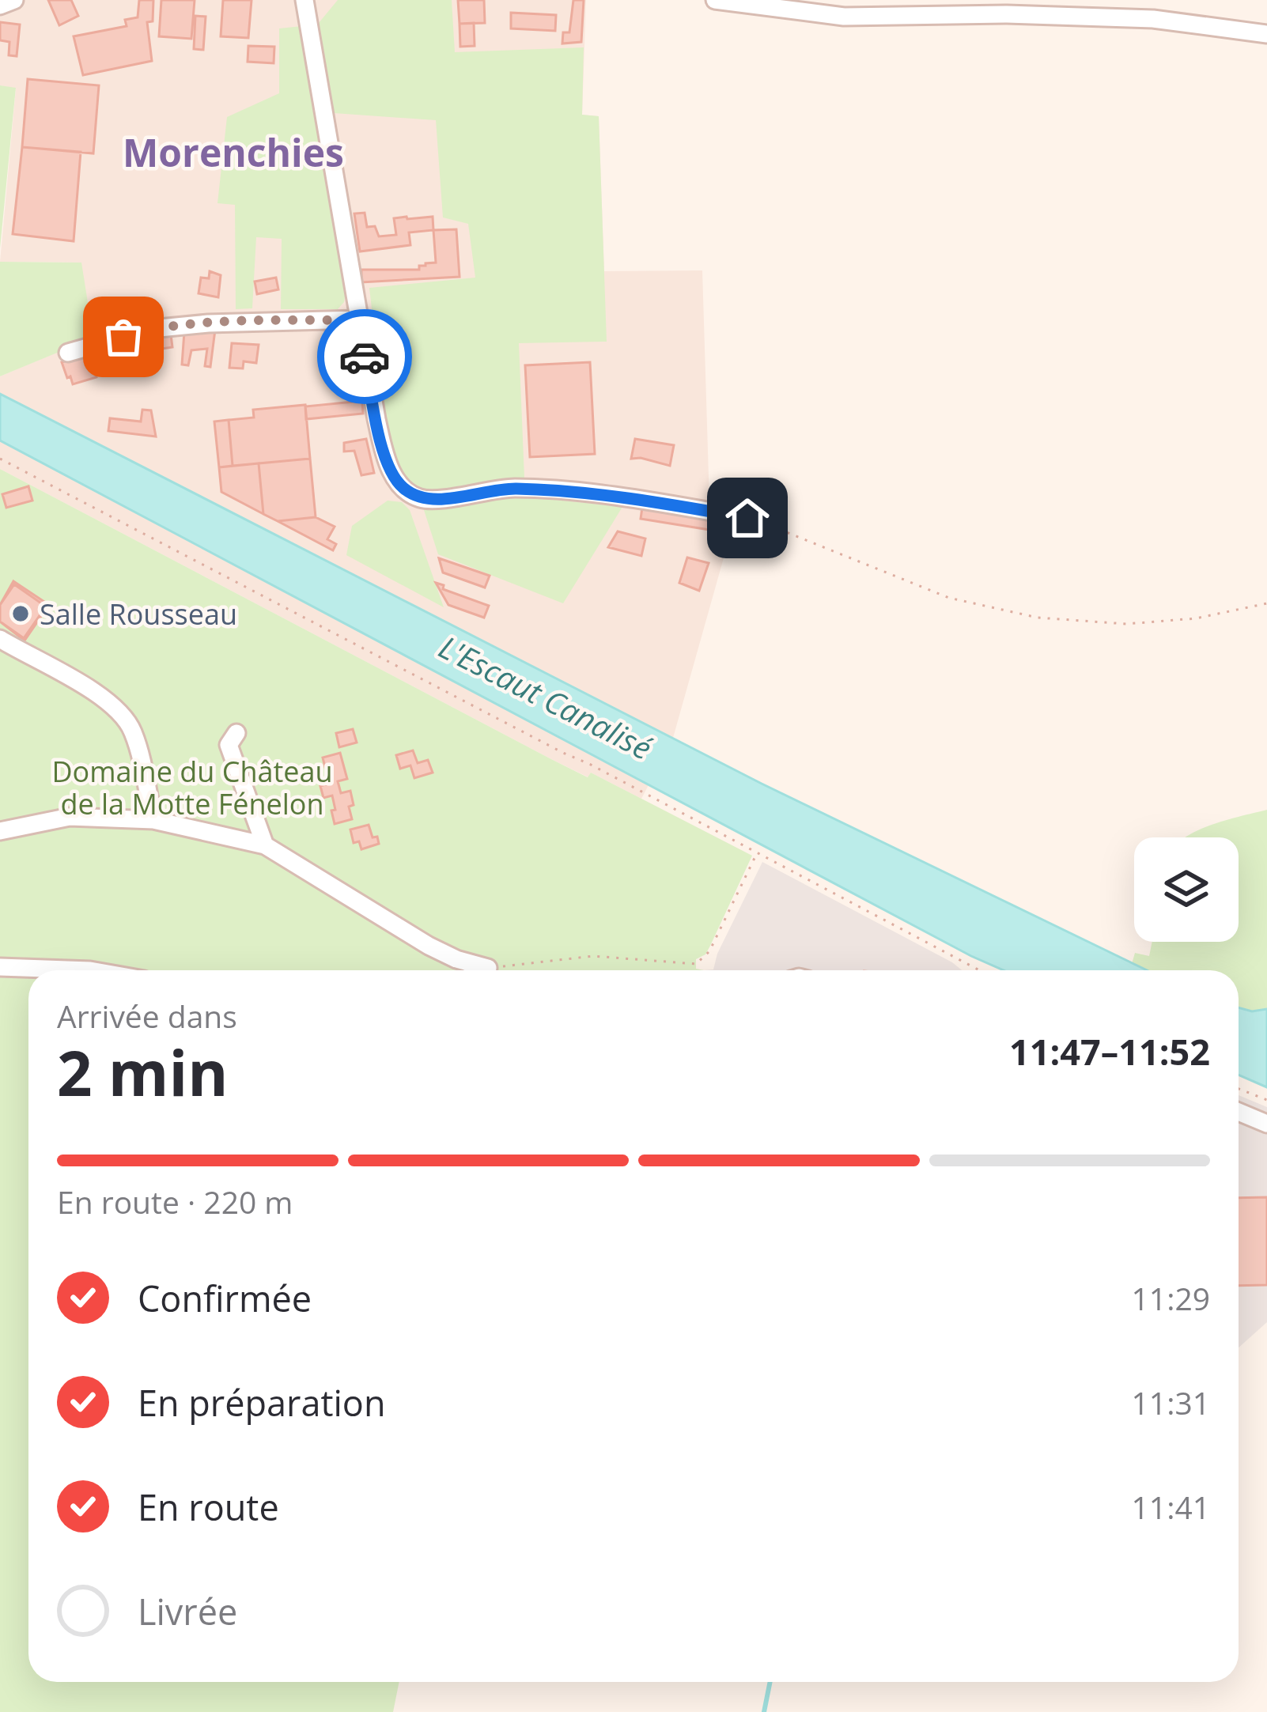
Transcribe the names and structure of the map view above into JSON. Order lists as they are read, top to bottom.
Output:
{
  "districts": ["Morenchies"],
  "water": ["L'Escaut Canalisé"],
  "parks": ["Domaine du Château de la Motte Fénelon"],
  "places": ["Salle Rousseau"],
  "page": {
    "heading": ["2 min", "Arrivée dans", "11:47–11:52"],
    "bar": "En route · 220 m",
    "list": [
      ["Confirmée", "11:29"],
      ["En préparation", "11:31"],
      ["En route", "11:41"],
      "Livrée"
    ]
  }
}
